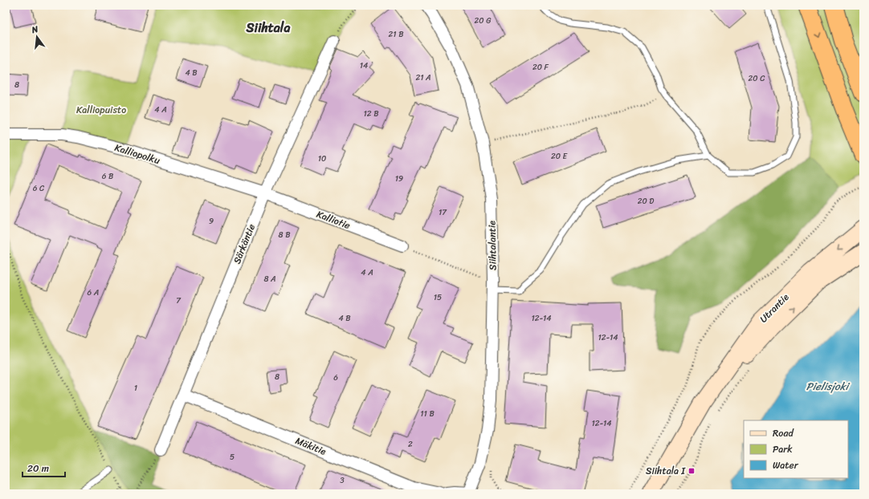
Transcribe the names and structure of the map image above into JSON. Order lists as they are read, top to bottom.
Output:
{
  "streets": {
    "main road": ["Utrantie"],
    "street": [
      "Kalliopolku",
      "Kalliotie",
      "Särkäntie",
      "Siihtalantie",
      "Mäkitie"
    ]
  },
  "crossings": [
    ["Kalliopolku", "Kalliotie"],
    ["Kalliopolku", "Särkäntie"],
    ["Kalliotie", "Särkäntie"],
    ["Särkäntie", "Mäkitie"]
  ],
  "districts": ["Siihtala"],
  "water": ["Pielisjoki"],
  "parks": ["Kalliopuisto"],
  "places": {
    "transit": ["Siihtala I"]
  },
  "house_numbers": [
    "20 G",
    "21 B",
    "14",
    "20 F",
    "4 B",
    "21 A",
    "20 C",
    "8",
    "4 A",
    "12 B",
    "20 E",
    "10",
    "6 B",
    "19",
    "6 C",
    "20 D",
    "17",
    "9",
    "8 B",
    "4 A",
    "8 A",
    "6 A",
    "15",
    "7",
    "4 B",
    "12-14",
    "12-14",
    "8",
    "6",
    "1",
    "11 B",
    "12-14",
    "2",
    "5",
    "3"
  ],
  "legend": ["Road", "Park", "Water"],
  "scale_bar": "20 m",
  "north": "top"
}
